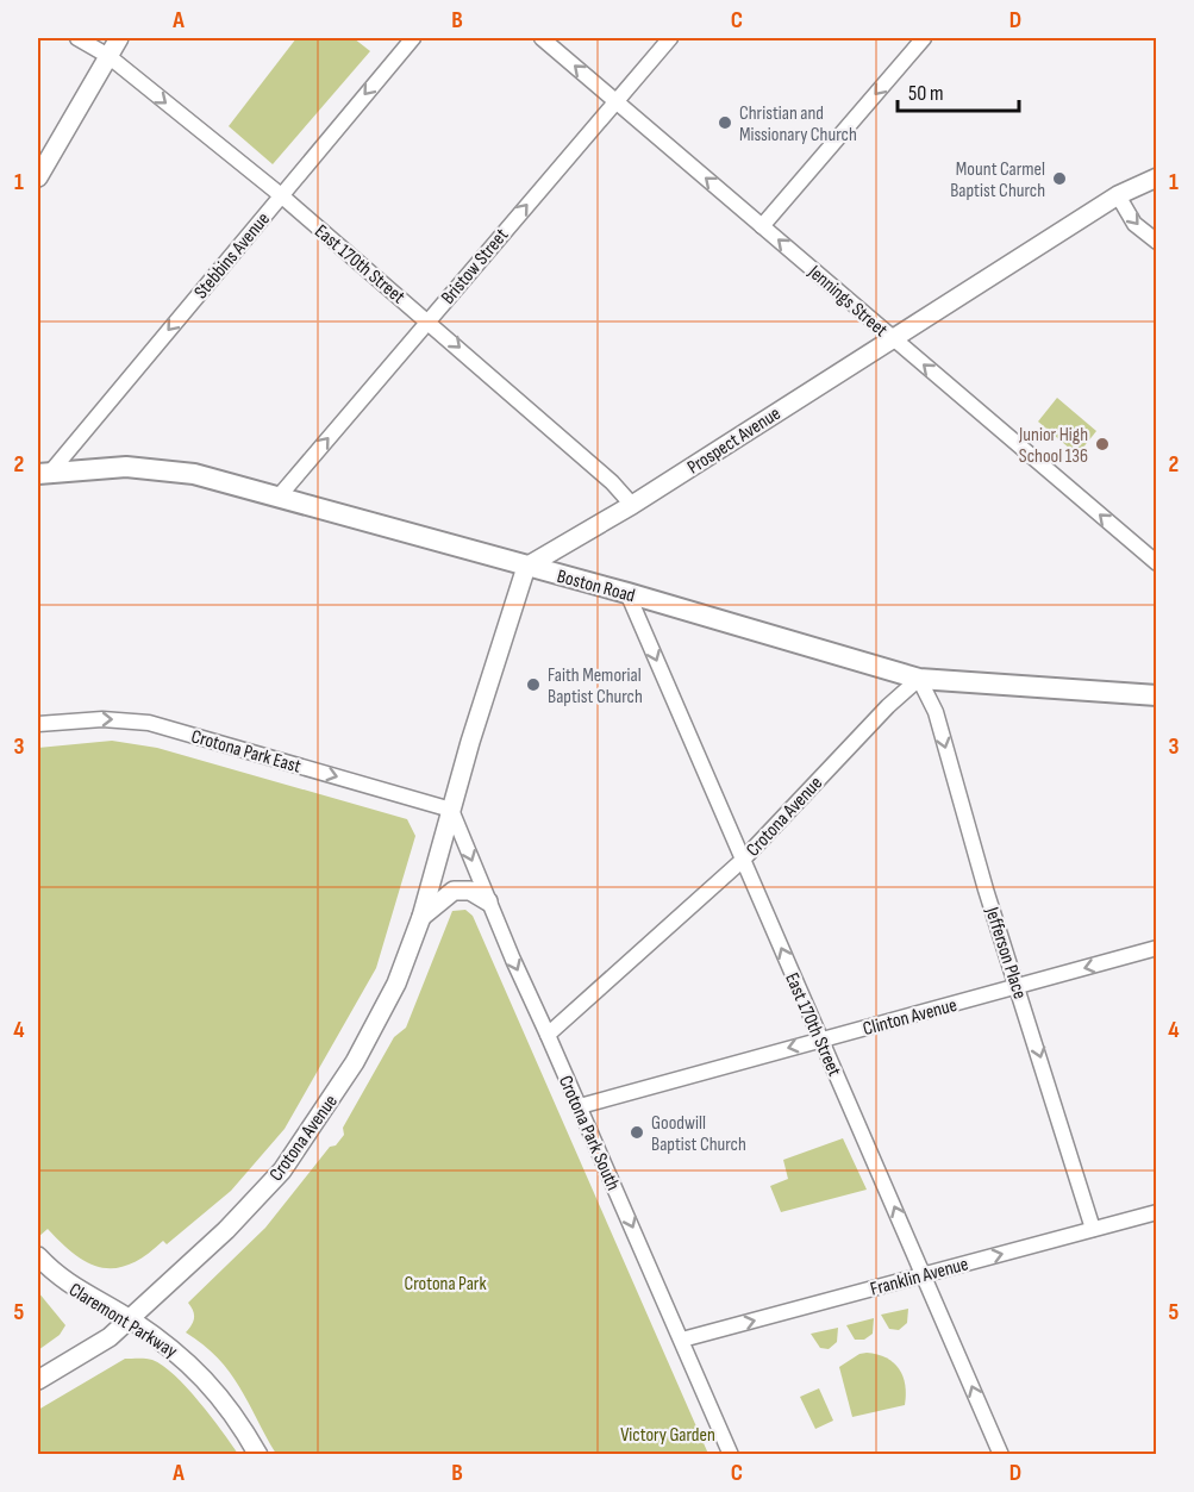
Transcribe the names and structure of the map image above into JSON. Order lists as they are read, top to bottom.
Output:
{
  "streets": {
    "main road": ["Boston Road"],
    "street": [
      "Stebbins Avenue",
      "East 170th Street",
      "Bristow Street",
      "Jennings Street",
      "Prospect Avenue",
      "Crotona Park East",
      "Crotona Avenue",
      "Jefferson Place",
      "Clinton Avenue",
      "Crotona Park South",
      "Franklin Avenue",
      "Claremont Parkway"
    ]
  },
  "crossings": [
    ["Stebbins Avenue", "East 170th Street"],
    ["Stebbins Avenue", "Boston Road"],
    ["East 170th Street", "Bristow Street"],
    ["East 170th Street", "Prospect Avenue"],
    ["East 170th Street", "Boston Road"],
    ["East 170th Street", "Crotona Avenue"],
    ["East 170th Street", "Clinton Avenue"],
    ["East 170th Street", "Franklin Avenue"],
    ["Bristow Street", "Jennings Street"],
    ["Bristow Street", "Boston Road"],
    ["Jennings Street", "Prospect Avenue"],
    ["Prospect Avenue", "Boston Road"],
    ["Boston Road", "Crotona Avenue"],
    ["Boston Road", "Jefferson Place"],
    ["Crotona Park East", "Crotona Avenue"],
    ["Crotona Park East", "Crotona Park South"],
    ["Crotona Avenue", "Jefferson Place"],
    ["Crotona Avenue", "Crotona Park South"],
    ["Crotona Avenue", "Claremont Parkway"],
    ["Jefferson Place", "Clinton Avenue"],
    ["Jefferson Place", "Franklin Avenue"],
    ["Clinton Avenue", "Crotona Park South"],
    ["Crotona Park South", "Franklin Avenue"]
  ],
  "one_way": [
    "Stebbins Avenue",
    "Bristow Street",
    "Jennings Street",
    "Crotona Park East",
    "Jefferson Place",
    "Clinton Avenue",
    "Crotona Park South",
    "Franklin Avenue"
  ],
  "parks": ["Crotona Park", "Victory Garden"],
  "places": [
    "Christian and Missionary Church",
    "Mount Carmel Baptist Church",
    "Junior High School 136",
    "Faith Memorial Baptist Church",
    "Goodwill Baptist Church"
  ],
  "scale_bar": "50 m",
  "grid": {
    "columns": [
      "A",
      "B",
      "C",
      "D"
    ],
    "rows": [
      "1",
      "2",
      "3",
      "4",
      "5"
    ]
  }
}
